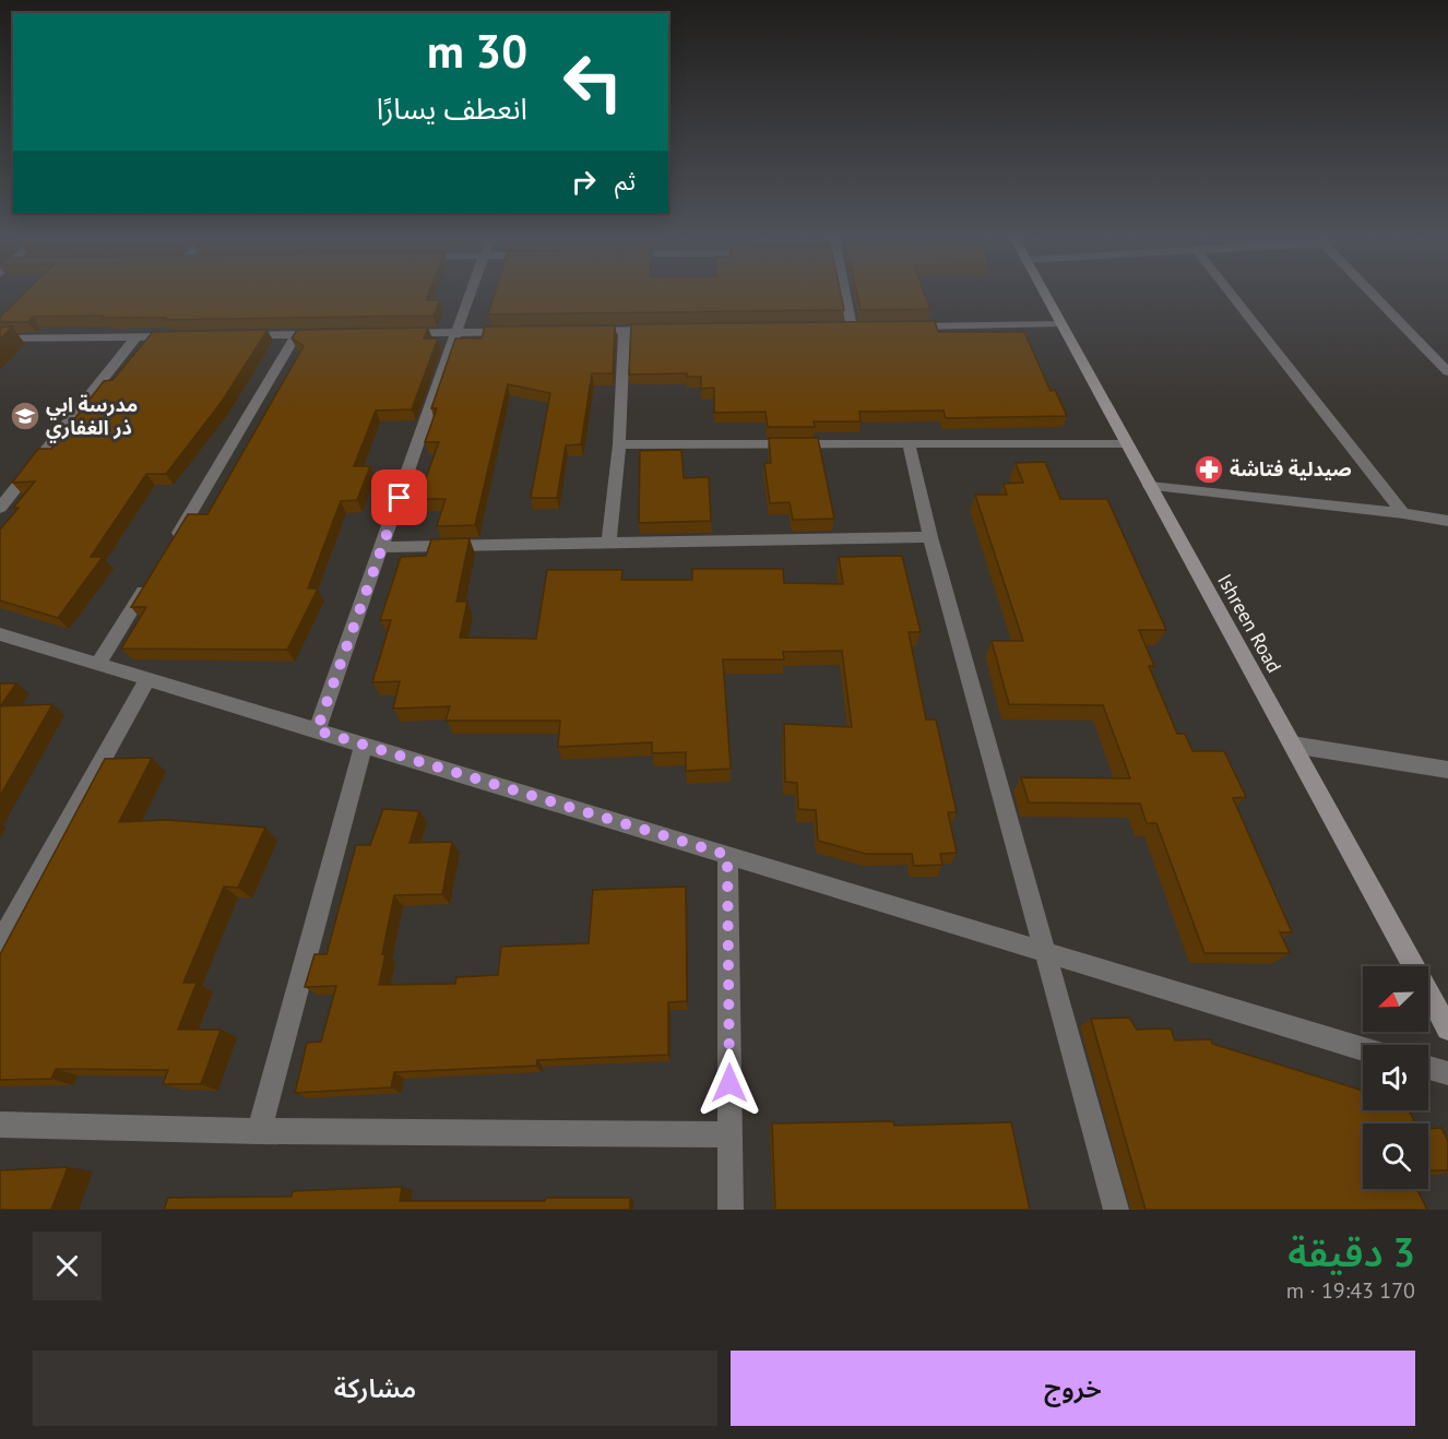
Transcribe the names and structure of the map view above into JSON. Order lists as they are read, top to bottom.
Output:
{
  "streets": {
    "street": ["Ishreen Road"]
  },
  "places": {
    "school or university": ["مدرسة ابي ذر الغفاري"],
    "pharmacy": ["صيدلية فتاشة"]
  },
  "north": "bottom left",
  "page": {
    "turn": ["30 m", "انعطف يسارًا"],
    "then": "ثم",
    "heading": ["3 دقيقة", "170 m · 19:43"],
    "buttons": ["خروج", "مشاركة"]
  }
}
